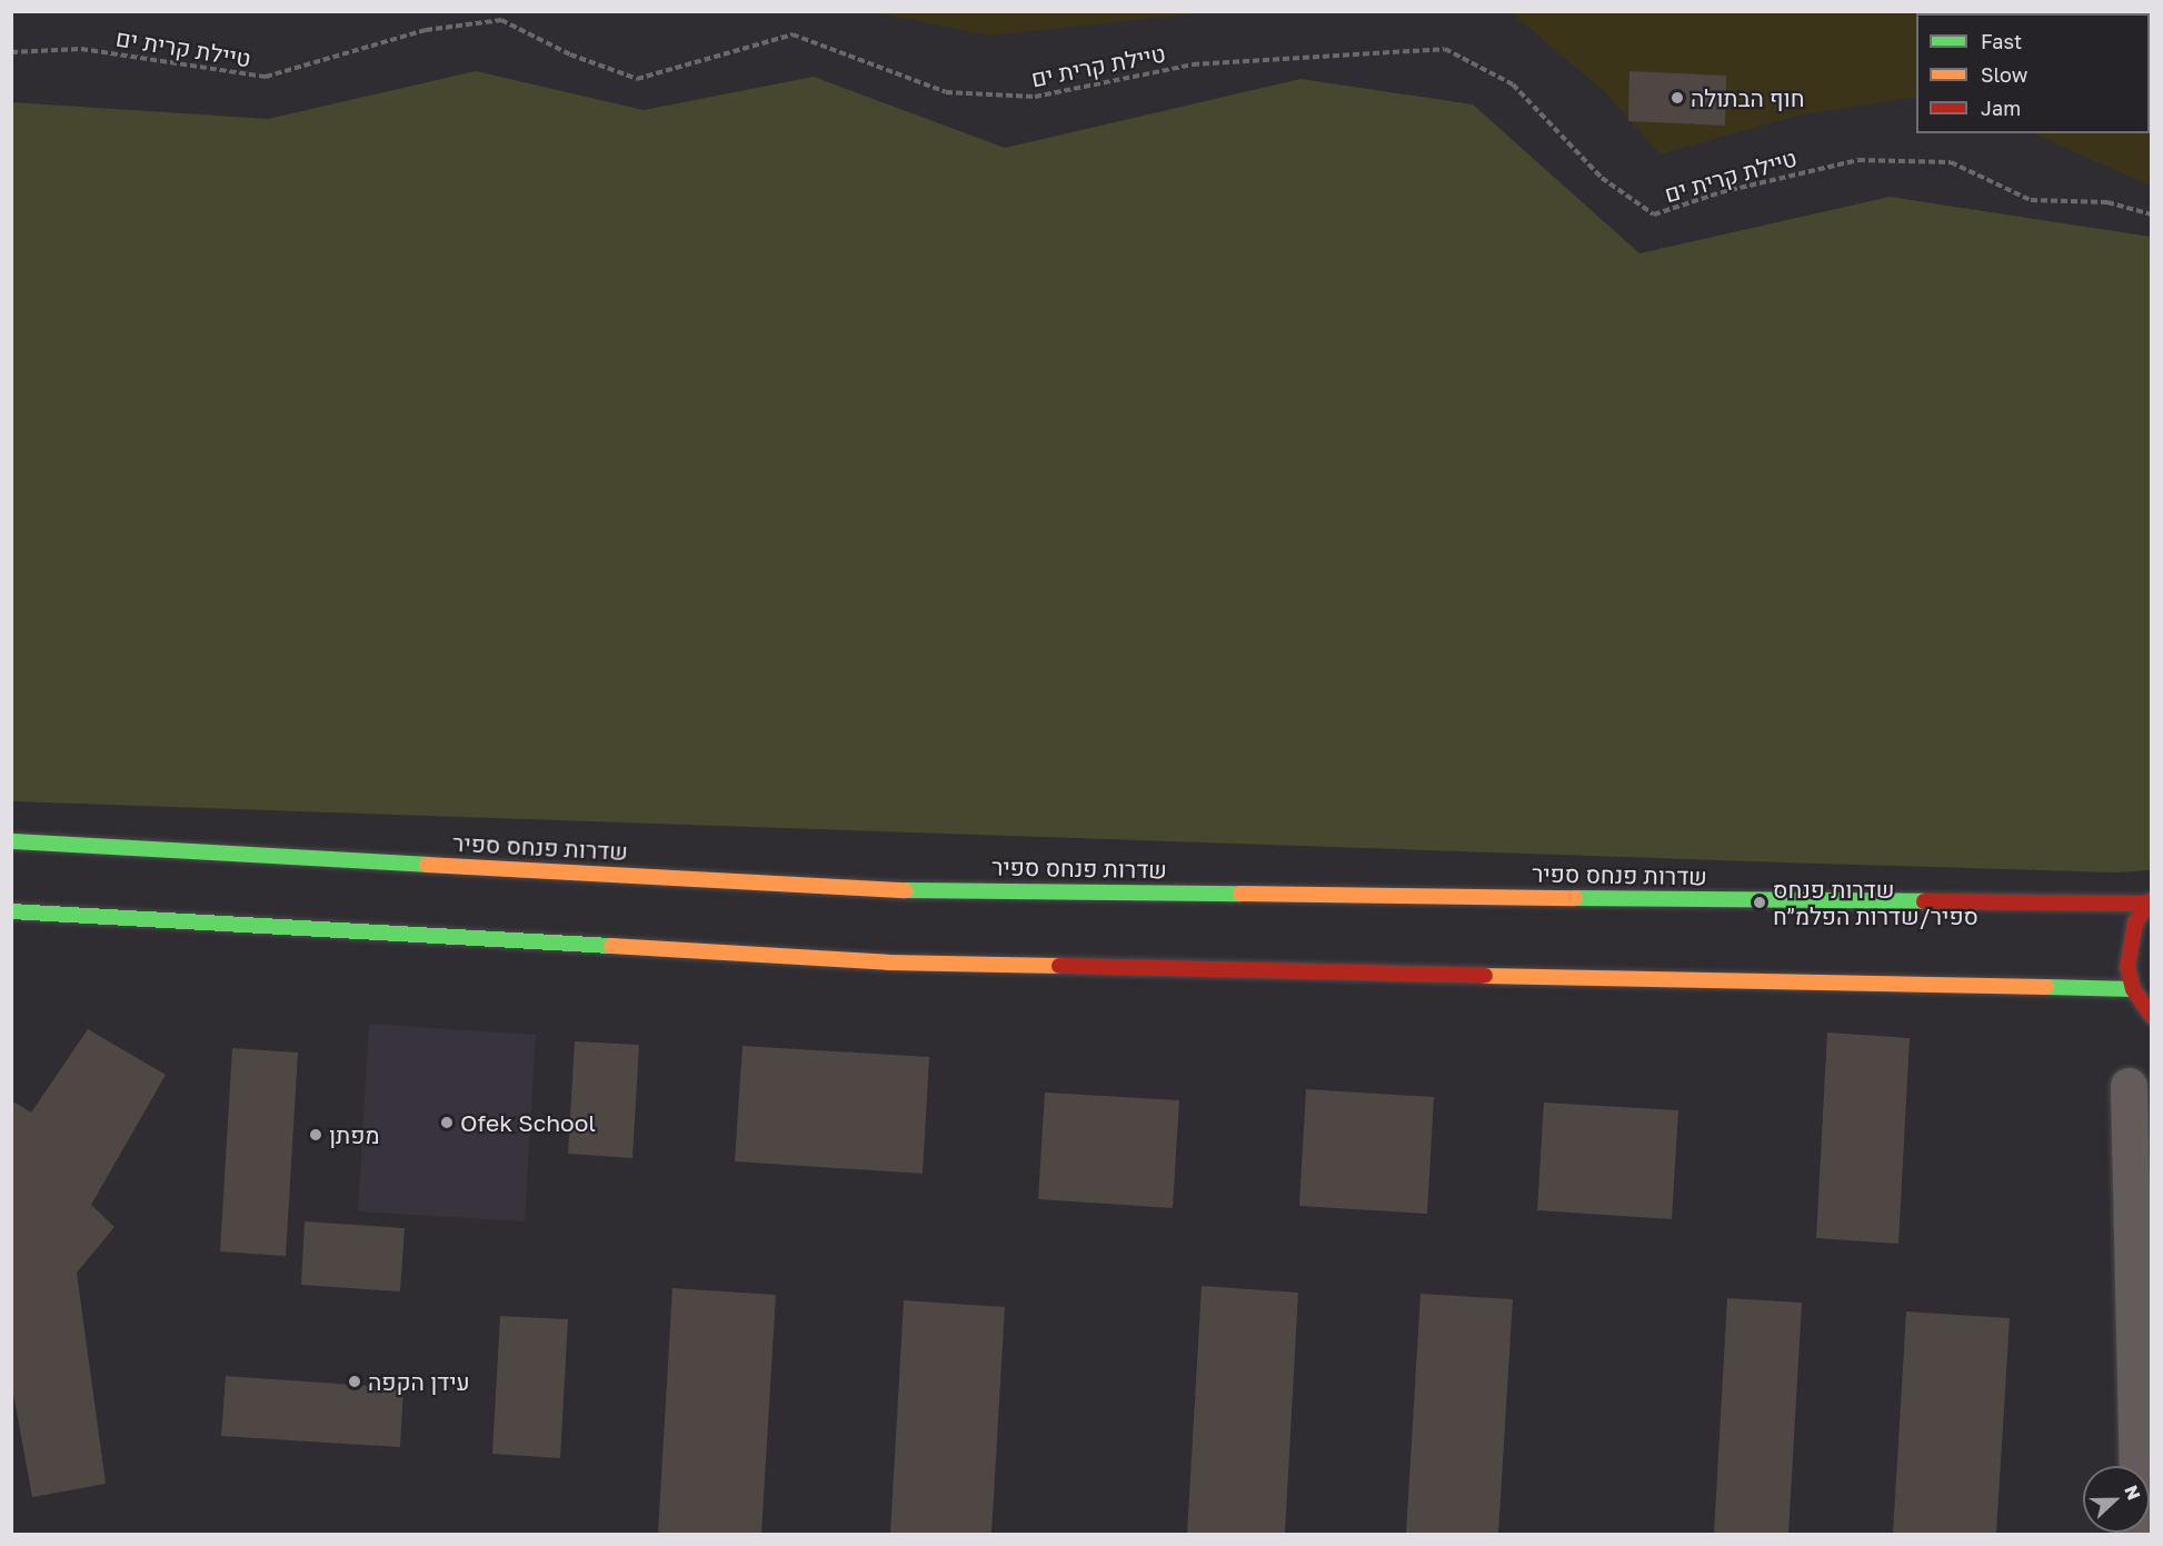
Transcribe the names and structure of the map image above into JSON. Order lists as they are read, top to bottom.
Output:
{
  "streets": {
    "street": ["שדרות פנחס ספיר"],
    "path": ["טיילת קרית ים"]
  },
  "places": [
    "חוף הבתולה",
    "שדרות פנחס ספיר/שדרות הפלמ״ח",
    "Ofek School",
    "מפתן",
    "עידן הקפה"
  ],
  "legend": ["Fast", "Slow", "Jam"],
  "north": "right"
}
